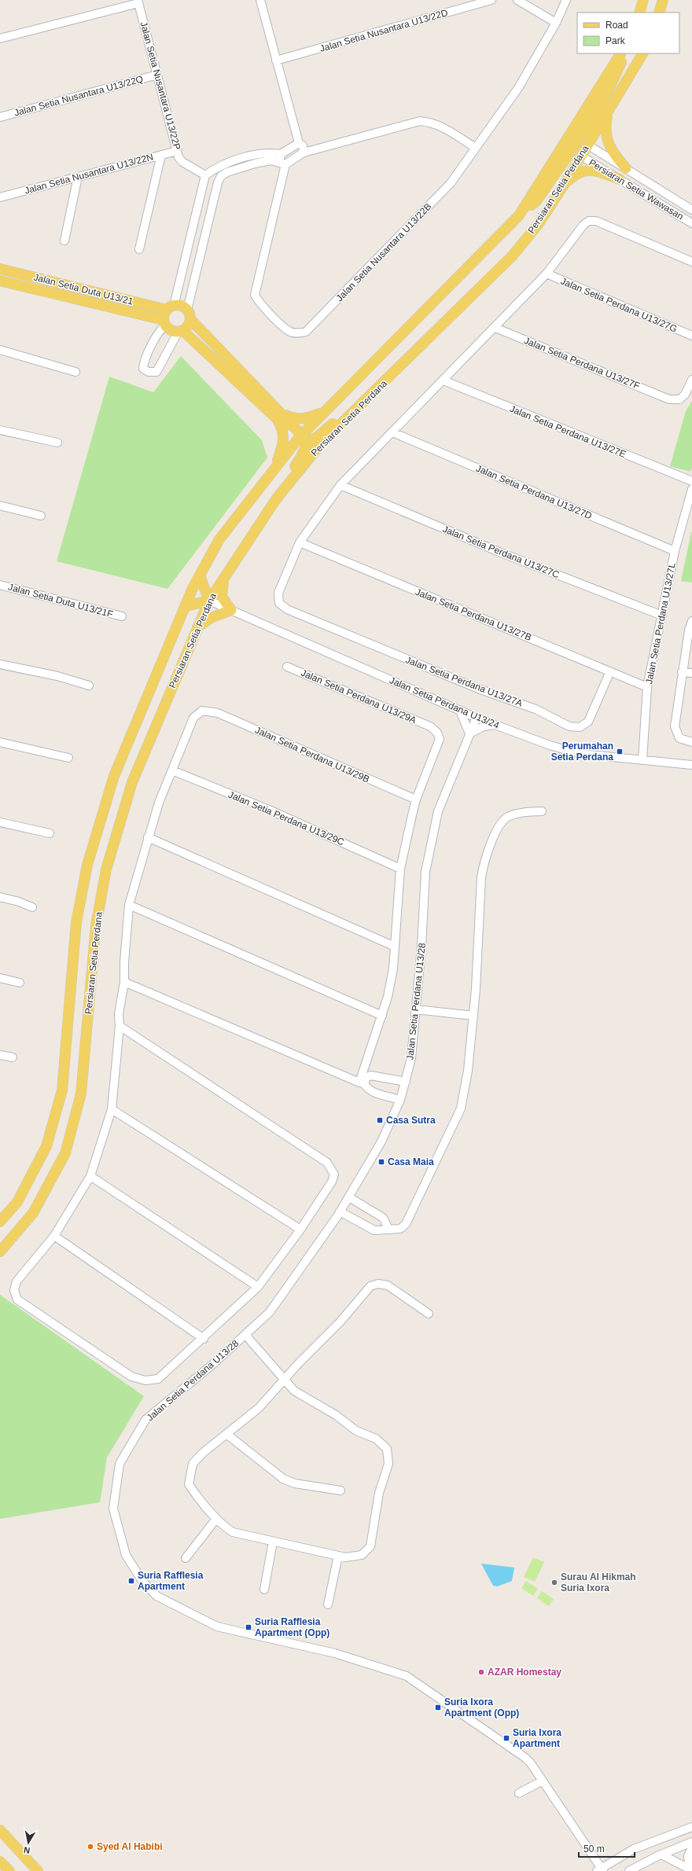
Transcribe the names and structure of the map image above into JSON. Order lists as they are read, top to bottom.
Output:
{
  "streets": {
    "main road": ["Persiaran Setia Perdana", "Jalan Setia Duta U13/21"],
    "street": [
      "Jalan Setia Nusantara U13/22D",
      "Jalan Setia Nusantara U13/22P",
      "Jalan Setia Nusantara U13/22Q",
      "Jalan Setia Nusantara U13/22N",
      "Persiaran Setia Wawasan",
      "Jalan Setia Nusantara U13/22B",
      "Jalan Setia Perdana U13/27G",
      "Jalan Setia Perdana U13/27F",
      "Jalan Setia Perdana U13/27E",
      "Jalan Setia Perdana U13/27D",
      "Jalan Setia Perdana U13/27C",
      "Jalan Setia Duta U13/21F",
      "Jalan Setia Perdana U13/27B",
      "Jalan Setia Perdana U13/27L",
      "Jalan Setia Perdana U13/27A",
      "Jalan Setia Perdana U13/29A",
      "Jalan Setia Perdana U13/24",
      "Jalan Setia Perdana U13/29B",
      "Jalan Setia Perdana U13/29C",
      "Jalan Setia Perdana U13/28"
    ]
  },
  "crossings": [
    ["Jalan Setia Nusantara U13/22P", "Jalan Setia Nusantara U13/22Q"],
    ["Jalan Setia Nusantara U13/22P", "Jalan Setia Nusantara U13/22N"],
    ["Persiaran Setia Perdana", "Persiaran Setia Wawasan"],
    ["Persiaran Setia Perdana", "Jalan Setia Perdana U13/24"],
    ["Jalan Setia Perdana U13/27D", "Jalan Setia Perdana U13/27L"],
    ["Jalan Setia Perdana U13/27C", "Jalan Setia Perdana U13/27L"],
    ["Jalan Setia Perdana U13/27B", "Jalan Setia Perdana U13/27L"],
    ["Jalan Setia Perdana U13/27B", "Jalan Setia Perdana U13/27A"],
    ["Jalan Setia Perdana U13/27L", "Jalan Setia Perdana U13/24"],
    ["Jalan Setia Perdana U13/29A", "Jalan Setia Perdana U13/29B"],
    ["Jalan Setia Perdana U13/24", "Jalan Setia Perdana U13/28"],
    ["Jalan Setia Perdana U13/29B", "Jalan Setia Perdana U13/29C"]
  ],
  "places": {
    "transit": [
      "Perumahan Setia Perdana",
      "Casa Sutra",
      "Casa Maia",
      "Suria Rafflesia Apartment",
      "Suria Rafflesia Apartment (Opp)",
      "Suria Ixora Apartment (Opp)",
      "Suria Ixora Apartment"
    ],
    "other": ["Surau Al Hikmah Suria Ixora", "AZAR Homestay", "Syed Al Habibi"]
  },
  "legend": ["Road", "Park"],
  "scale_bar": "50 m",
  "north": "bottom"
}
